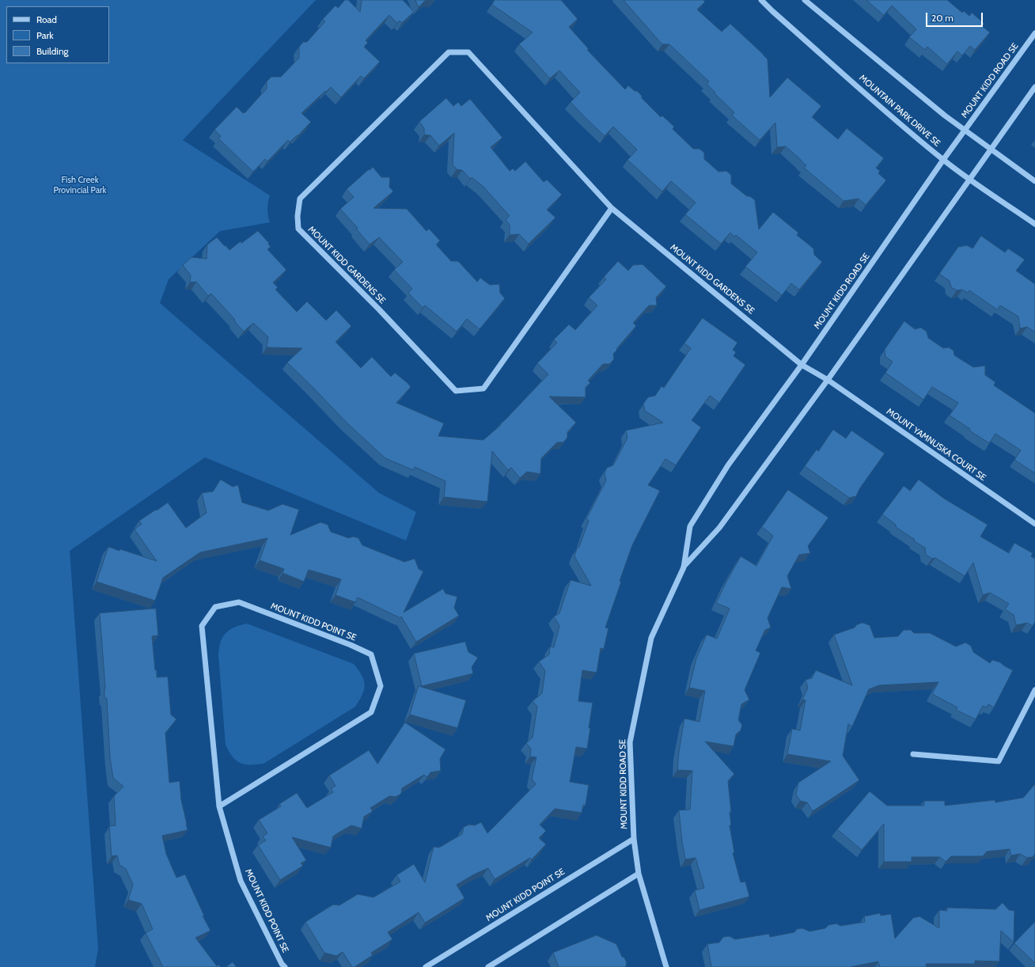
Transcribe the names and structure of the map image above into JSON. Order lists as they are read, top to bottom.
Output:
{
  "streets": {
    "street": [
      "MOUNT KIDD ROAD SE",
      "MOUNTAIN PARK DRIVE SE",
      "MOUNT KIDD GARDENS SE",
      "MOUNT YAMNUSKA COURT SE",
      "MOUNT KIDD POINT SE"
    ]
  },
  "crossings": [
    ["MOUNT KIDD ROAD SE", "MOUNTAIN PARK DRIVE SE"],
    ["MOUNT KIDD ROAD SE", "MOUNT KIDD GARDENS SE"],
    ["MOUNT KIDD ROAD SE", "MOUNT YAMNUSKA COURT SE"],
    ["MOUNT KIDD ROAD SE", "MOUNT KIDD POINT SE"],
    ["MOUNT KIDD GARDENS SE", "MOUNT YAMNUSKA COURT SE"]
  ],
  "parks": ["Fish Creek Provincial Park"],
  "legend": ["Road", "Park", "Building"],
  "scale_bar": "20 m"
}
